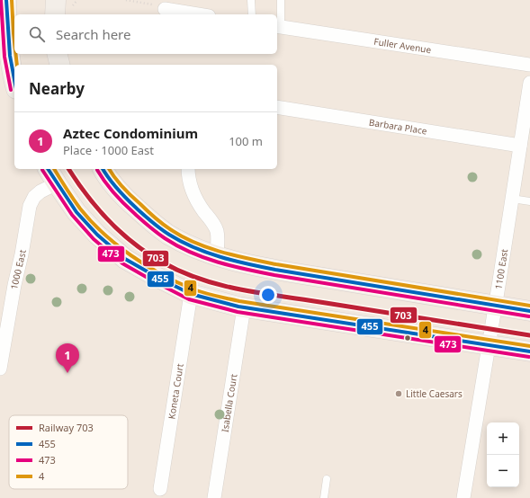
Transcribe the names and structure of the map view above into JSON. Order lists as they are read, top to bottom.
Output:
{
  "streets": {
    "street": [
      "Fuller Avenue",
      "Barbara Place",
      "1000 East",
      "1100 East",
      "Koneta Court",
      "Isabella Court"
    ]
  },
  "crossings": [
    ["Barbara Place", "1100 East"]
  ],
  "places": ["Little Caesars"],
  "lines": [
    "transit line 455",
    "transit line 473",
    "transit line 4",
    "rail line 703"
  ],
  "legend": [
    "Railway 703",
    "455",
    "473",
    "4"
  ],
  "page": {
    "search": "Search here",
    "heading": "Nearby",
    "list": [
      {
        "mark": "1",
        "name": "Aztec Condominium",
        "note": "Place · 1000 East",
        "value": "100 m"
      }
    ],
    "pins": "1",
    "map_buttons": ["+", "−"]
  }
}
